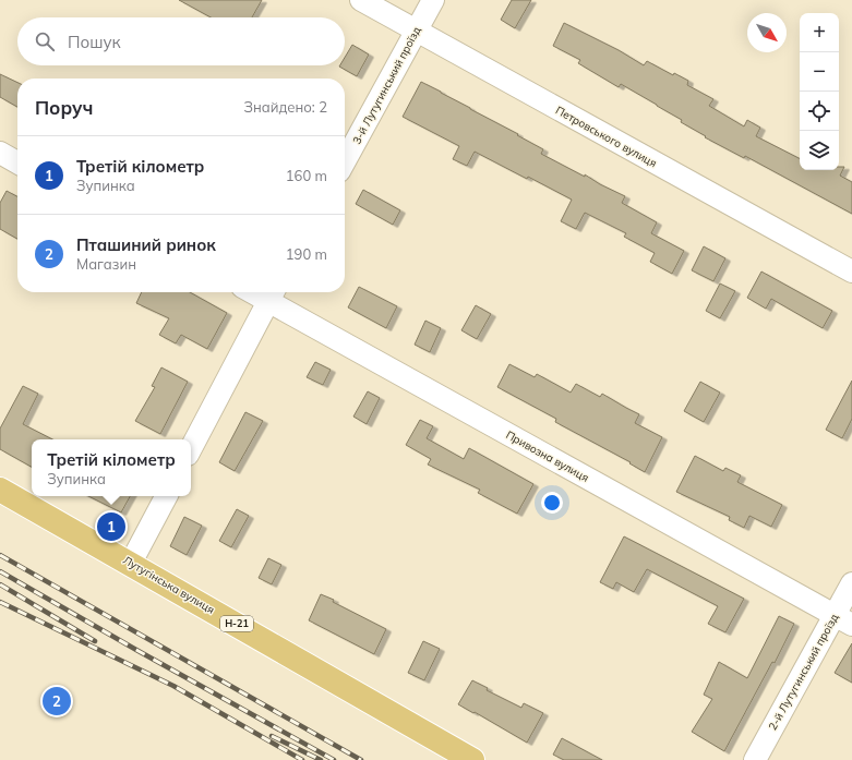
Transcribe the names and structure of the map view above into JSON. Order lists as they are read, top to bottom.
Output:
{
  "streets": {
    "main road": ["Лутугінська вулиця", "Н-21"],
    "street": [
      "3-й Лутугинський проїзд",
      "Петровського вулиця",
      "Привозна вулиця",
      "2-й Лутугинський проїзд"
    ]
  },
  "crossings": [
    ["3-й Лутугинський проїзд", "Петровського вулиця"],
    ["Привозна вулиця", "2-й Лутугинський проїзд"]
  ],
  "north": "bottom right",
  "page": {
    "map_buttons": ["+", "−"],
    "search": "Пошук",
    "heading": ["Поруч", "Знайдено: 2"],
    "list": [
      {
        "mark": "1",
        "name": "Третій кілометр",
        "note": "Зупинка",
        "value": "160 m"
      },
      {
        "mark": "2",
        "name": "Пташиний ринок",
        "note": "Магазин",
        "value": "190 m"
      }
    ],
    "popup": ["Третій кілометр", "Зупинка"],
    "pins": ["1", "2"]
  }
}
